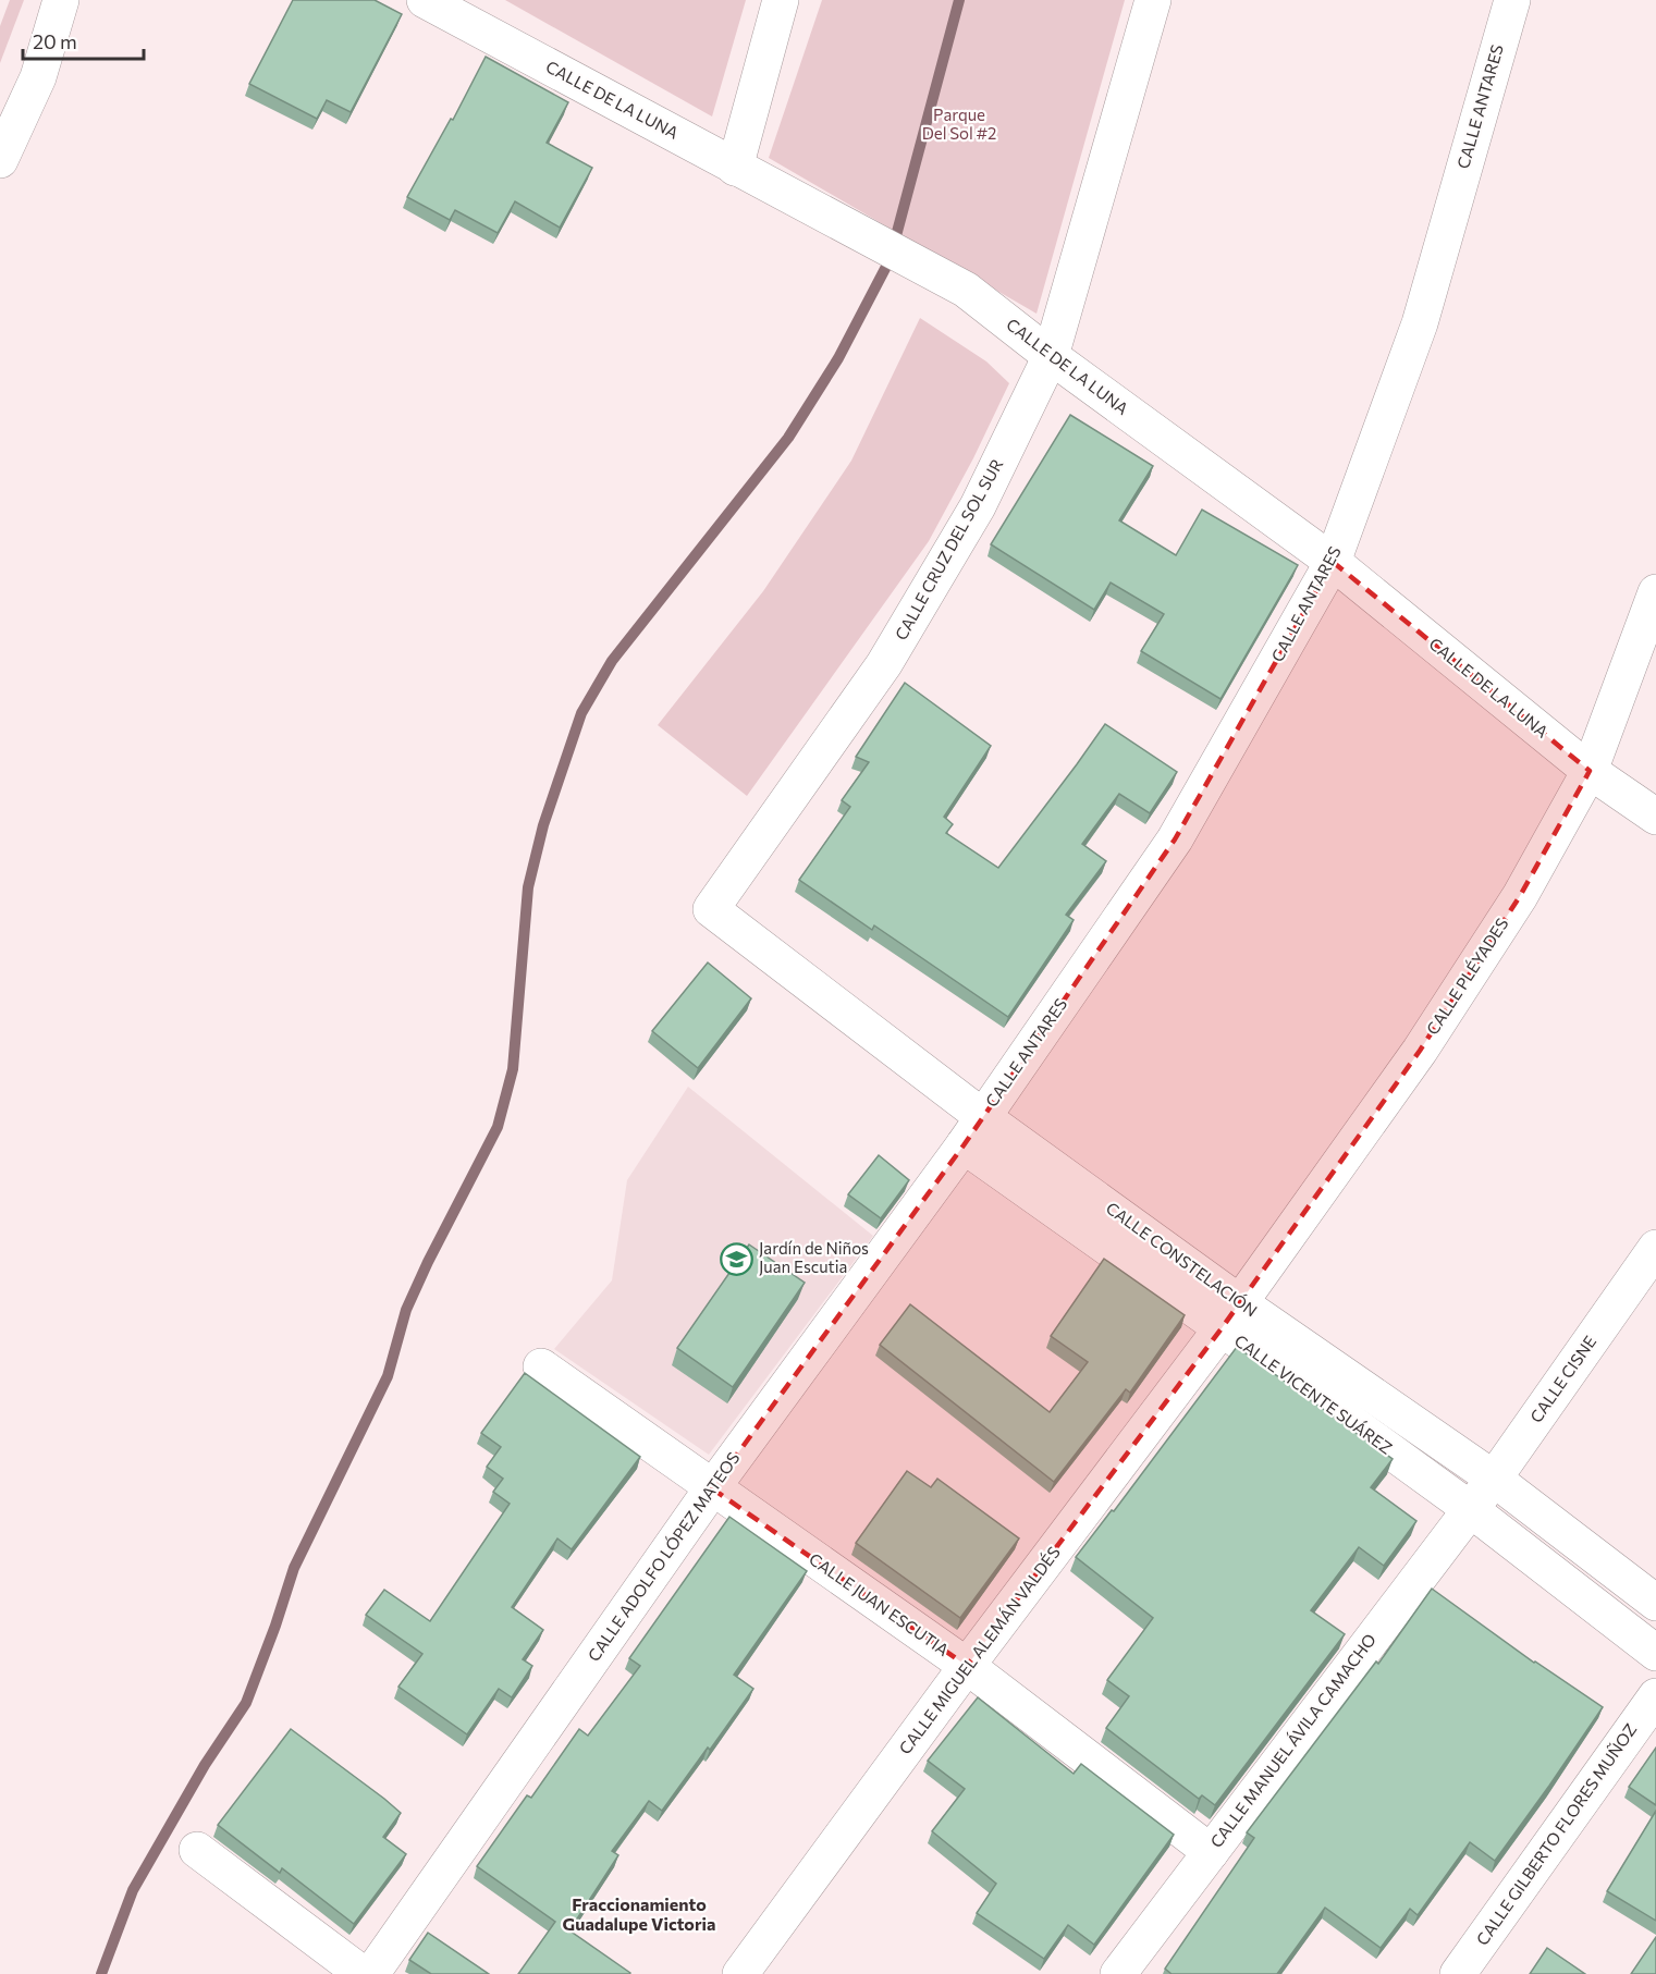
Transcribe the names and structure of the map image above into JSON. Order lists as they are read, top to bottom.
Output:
{
  "streets": {
    "street": [
      "CALLE DE LA LUNA",
      "CALLE ANTARES",
      "CALLE CRUZ DEL SOL SUR",
      "CALLE PLÉYADES",
      "CALLE CONSTELACIÓN",
      "CALLE CISNE",
      "CALLE VICENTE SUÁREZ",
      "CALLE ADOLFO LÓPEZ MATEOS",
      "CALLE JUAN ESCUTIA",
      "CALLE MIGUEL ALEMÁN VALDÉS",
      "CALLE MANUEL ÁVILA CAMACHO",
      "CALLE GILBERTO FLORES MUÑOZ"
    ]
  },
  "crossings": [
    ["CALLE DE LA LUNA", "CALLE ANTARES"],
    ["CALLE DE LA LUNA", "CALLE CRUZ DEL SOL SUR"],
    ["CALLE DE LA LUNA", "CALLE PLÉYADES"],
    ["CALLE ANTARES", "CALLE CONSTELACIÓN"],
    ["CALLE ANTARES", "CALLE ADOLFO LÓPEZ MATEOS"],
    ["CALLE CRUZ DEL SOL SUR", "CALLE CONSTELACIÓN"],
    ["CALLE PLÉYADES", "CALLE CONSTELACIÓN"],
    ["CALLE PLÉYADES", "CALLE VICENTE SUÁREZ"],
    ["CALLE PLÉYADES", "CALLE MIGUEL ALEMÁN VALDÉS"],
    ["CALLE CONSTELACIÓN", "CALLE CISNE"],
    ["CALLE CONSTELACIÓN", "CALLE VICENTE SUÁREZ"],
    ["CALLE CONSTELACIÓN", "CALLE ADOLFO LÓPEZ MATEOS"],
    ["CALLE CONSTELACIÓN", "CALLE MIGUEL ALEMÁN VALDÉS"],
    ["CALLE CISNE", "CALLE VICENTE SUÁREZ"],
    ["CALLE CISNE", "CALLE MANUEL ÁVILA CAMACHO"],
    ["CALLE VICENTE SUÁREZ", "CALLE MIGUEL ALEMÁN VALDÉS"],
    ["CALLE VICENTE SUÁREZ", "CALLE MANUEL ÁVILA CAMACHO"],
    ["CALLE ADOLFO LÓPEZ MATEOS", "CALLE JUAN ESCUTIA"],
    ["CALLE JUAN ESCUTIA", "CALLE MIGUEL ALEMÁN VALDÉS"],
    ["CALLE JUAN ESCUTIA", "CALLE MANUEL ÁVILA CAMACHO"]
  ],
  "districts": ["Fraccionamiento Guadalupe Victoria"],
  "parks": ["Parque Del Sol #2"],
  "places": {
    "school or university": ["Jardín de Niños Juan Escutia"]
  },
  "scale_bar": "20 m"
}
